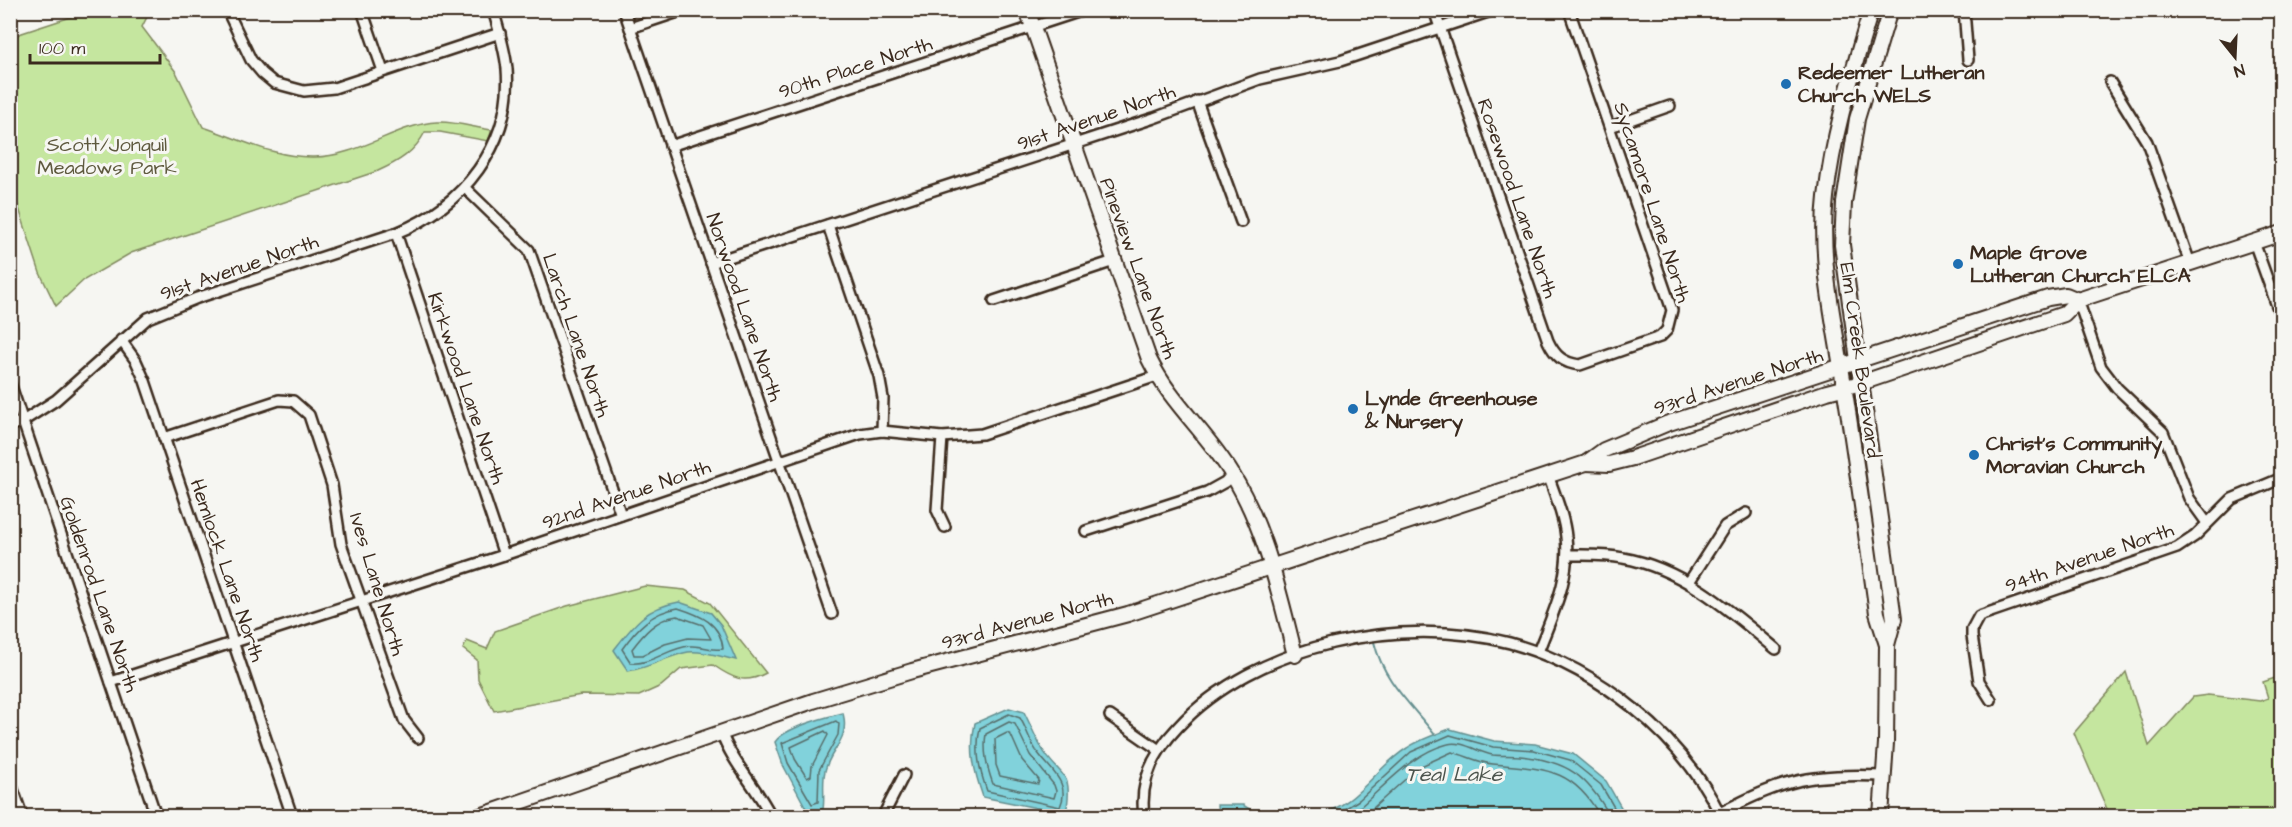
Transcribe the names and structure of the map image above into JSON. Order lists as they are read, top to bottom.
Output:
{
  "streets": {
    "street": [
      "90th Place North",
      "91st Avenue North",
      "Rosewood Lane North",
      "Sycamore Lane North",
      "Pineview Lane North",
      "Norwood Lane North",
      "Larch Lane North",
      "Elm Creek Boulevard",
      "93rd Avenue North",
      "Kirkwood Lane North",
      "92nd Avenue North",
      "94th Avenue North",
      "Hemlock Lane North",
      "Ives Lane North",
      "Goldenrod Lane North"
    ]
  },
  "crossings": [
    ["90th Place North", "Pineview Lane North"],
    ["90th Place North", "Norwood Lane North"],
    ["91st Avenue North", "Rosewood Lane North"],
    ["91st Avenue North", "Pineview Lane North"],
    ["91st Avenue North", "Norwood Lane North"],
    ["91st Avenue North", "Larch Lane North"],
    ["91st Avenue North", "Kirkwood Lane North"],
    ["91st Avenue North", "Hemlock Lane North"],
    ["91st Avenue North", "Goldenrod Lane North"],
    ["Rosewood Lane North", "Sycamore Lane North"],
    ["Pineview Lane North", "93rd Avenue North"],
    ["Pineview Lane North", "92nd Avenue North"],
    ["Norwood Lane North", "92nd Avenue North"],
    ["Larch Lane North", "92nd Avenue North"],
    ["Elm Creek Boulevard", "93rd Avenue North"],
    ["Kirkwood Lane North", "92nd Avenue North"],
    ["92nd Avenue North", "Hemlock Lane North"],
    ["92nd Avenue North", "Ives Lane North"],
    ["92nd Avenue North", "Goldenrod Lane North"],
    ["Hemlock Lane North", "Ives Lane North"]
  ],
  "water": ["Teal Lake"],
  "parks": ["Scott/Jonquil Meadows Park"],
  "places": [
    "Redeemer Lutheran Church WELS",
    "Maple Grove Lutheran Church ELCA",
    "Lynde Greenhouse & Nursery",
    "Christ's Community Moravian Church"
  ],
  "scale_bar": "100 m",
  "north": "bottom"
}
